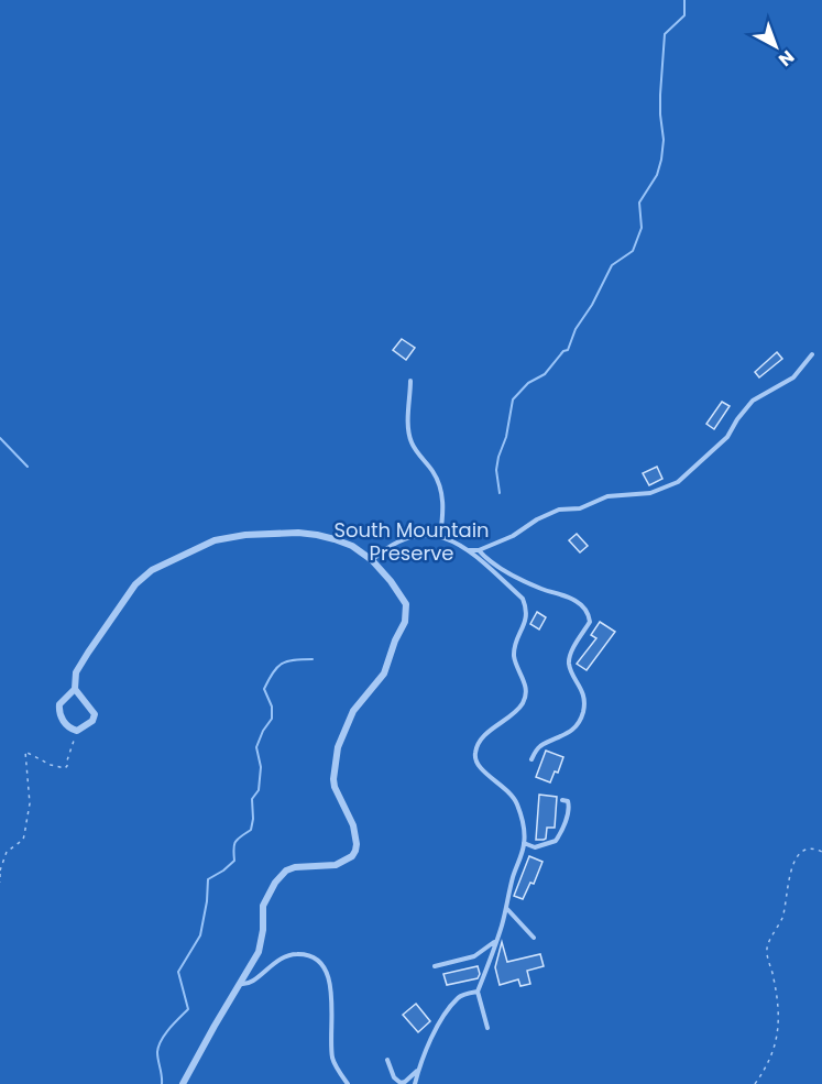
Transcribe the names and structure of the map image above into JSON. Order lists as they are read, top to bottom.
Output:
{
  "parks": ["South Mountain Preserve"],
  "north": "bottom right"
}
